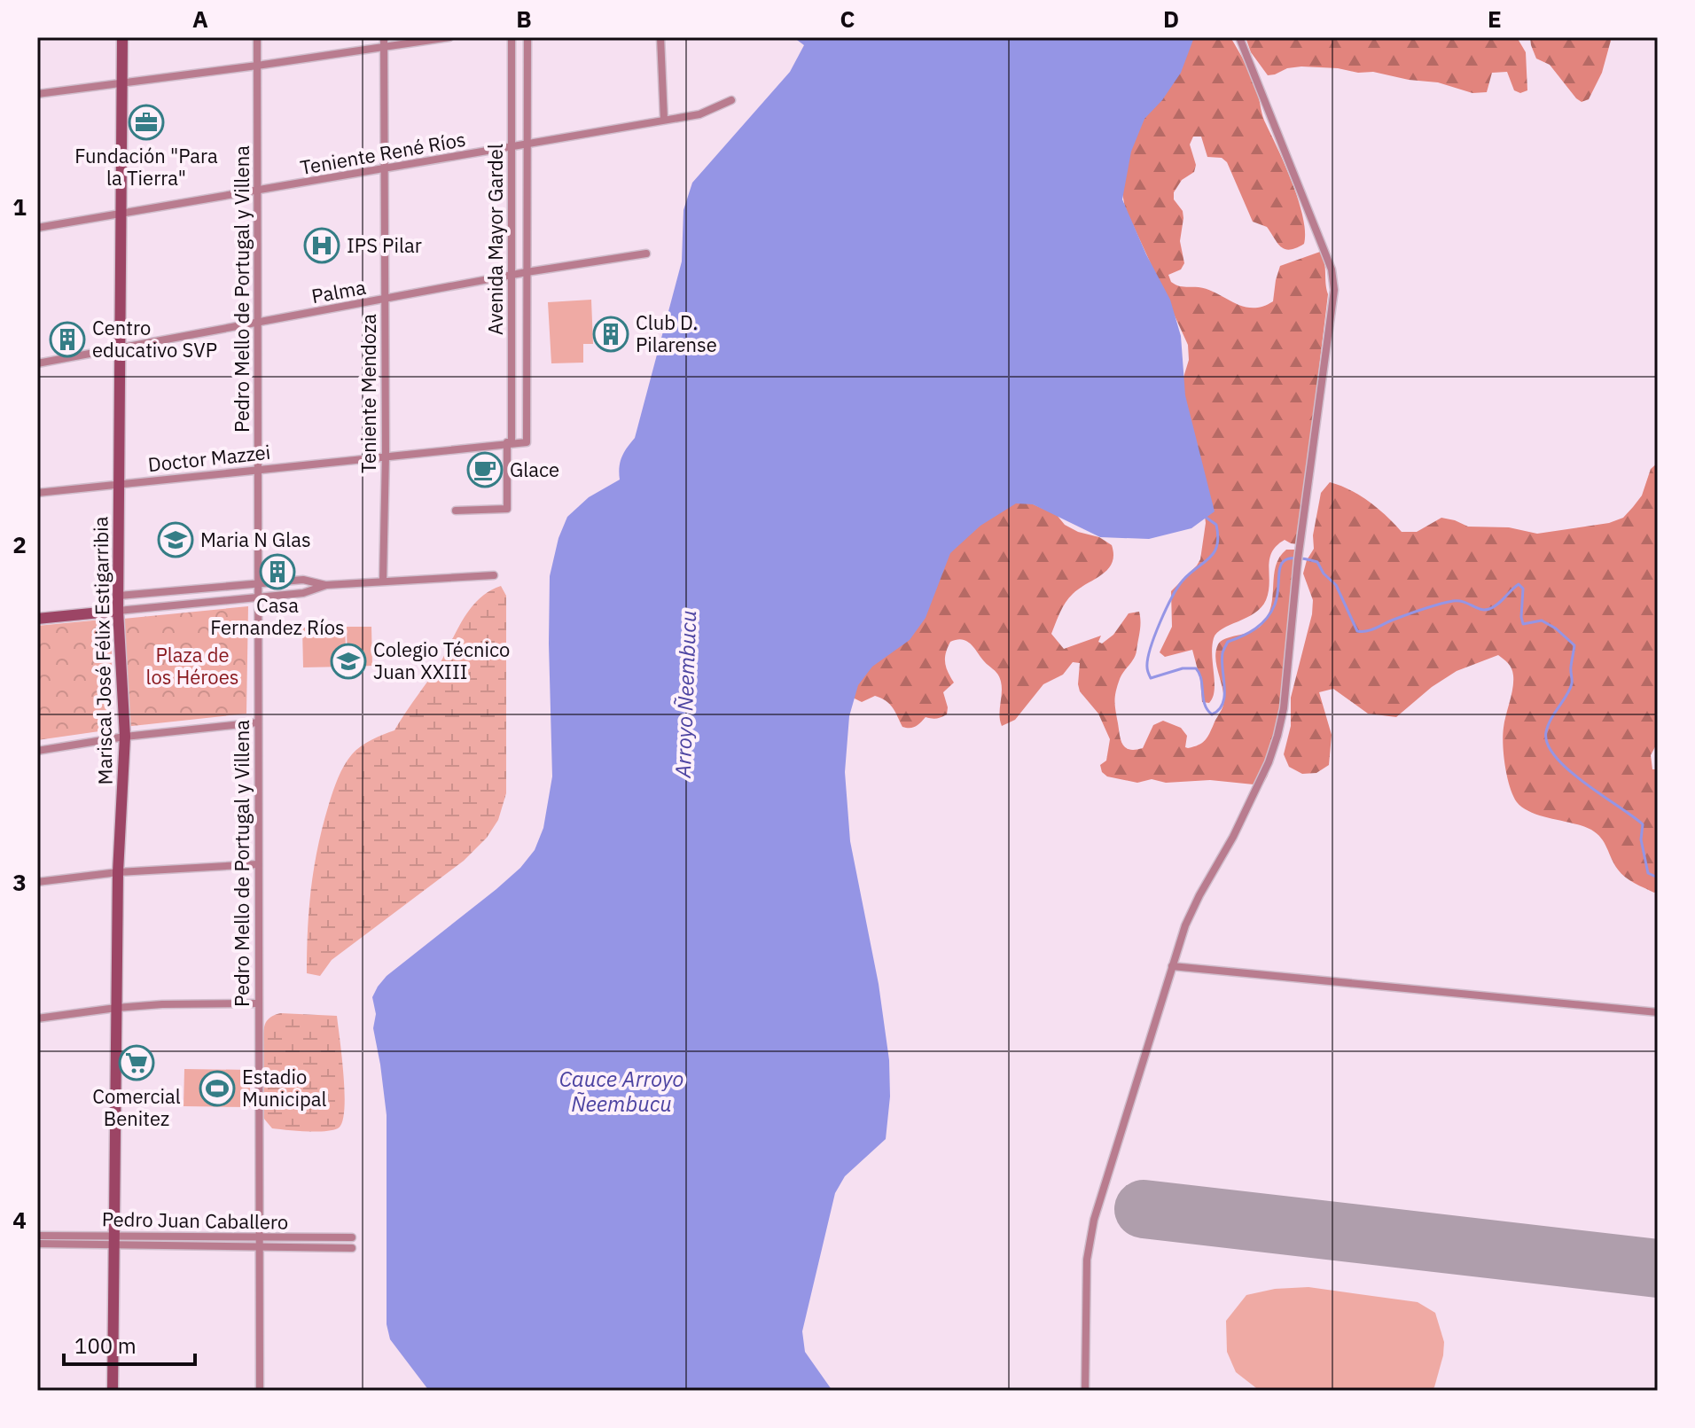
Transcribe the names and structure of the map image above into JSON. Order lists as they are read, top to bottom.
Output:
{
  "streets": {
    "main road": ["Mariscal José Félix Estigarribia"],
    "street": [
      "Teniente René Ríos",
      "Avenida Mayor Gardel",
      "Pedro Mello de Portugal y Villena",
      "Palma",
      "Teniente Mendoza",
      "Doctor Mazzei",
      "Pedro Juan Caballero"
    ]
  },
  "crossings": [
    ["Teniente René Ríos", "Avenida Mayor Gardel"],
    ["Teniente René Ríos", "Pedro Mello de Portugal y Villena"],
    ["Teniente René Ríos", "Teniente Mendoza"],
    ["Teniente René Ríos", "Mariscal José Félix Estigarribia"],
    ["Avenida Mayor Gardel", "Palma"],
    ["Avenida Mayor Gardel", "Doctor Mazzei"],
    ["Pedro Mello de Portugal y Villena", "Palma"],
    ["Pedro Mello de Portugal y Villena", "Doctor Mazzei"],
    ["Pedro Mello de Portugal y Villena", "Pedro Juan Caballero"],
    ["Palma", "Teniente Mendoza"],
    ["Palma", "Mariscal José Félix Estigarribia"],
    ["Teniente Mendoza", "Doctor Mazzei"],
    ["Doctor Mazzei", "Mariscal José Félix Estigarribia"],
    ["Mariscal José Félix Estigarribia", "Pedro Juan Caballero"]
  ],
  "water": ["Arroyo Ñeembucu", "Cauce Arroyo Ñeembucu"],
  "parks": ["Plaza de los Héroes"],
  "places": {
    "office": ["Fundación \"Para la Tierra\""],
    "hospital": ["IPS Pilar"],
    "building": ["Club D. Pilarense", "Centro educativo SVP", "Casa Fernandez Ríos"],
    "cafe": ["Glace"],
    "school or university": ["Maria N Glas", "Colegio Técnico Juan XXIII"],
    "supermarket": ["Comercial Benitez"],
    "sports": ["Estadio Municipal"]
  },
  "scale_bar": "100 m",
  "grid": {
    "columns": [
      "A",
      "B",
      "C",
      "D",
      "E"
    ],
    "rows": [
      "1",
      "2",
      "3",
      "4"
    ]
  }
}
